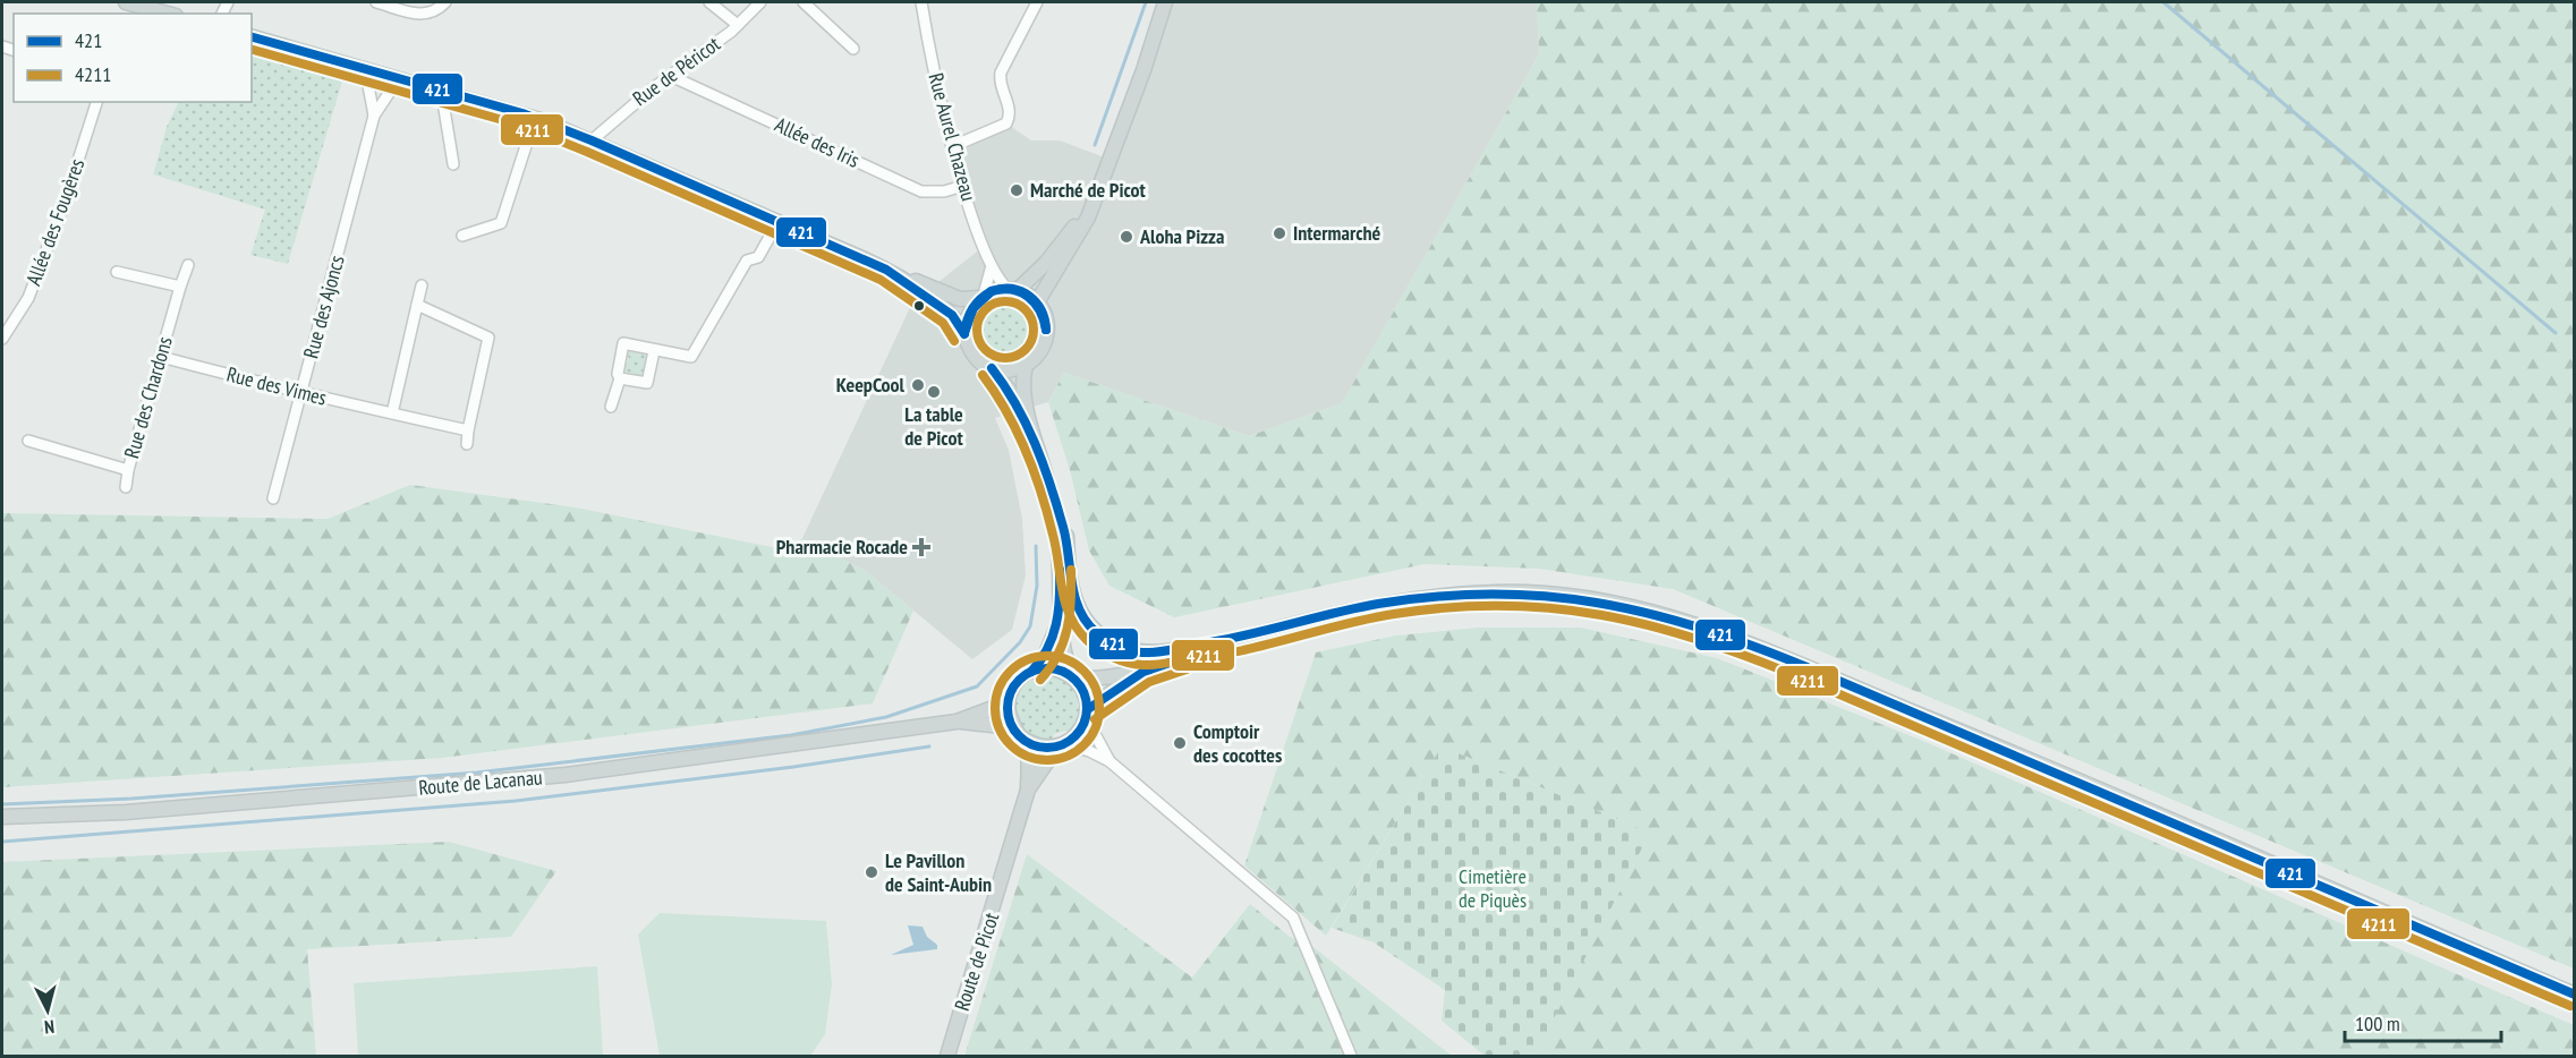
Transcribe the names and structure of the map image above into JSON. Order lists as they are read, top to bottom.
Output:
{
  "streets": {
    "main road": ["Route de Lacanau", "Route de Picot"],
    "street": [
      "Rue de Péricot",
      "Rue Aurel Chazeau",
      "Allée des Iris",
      "Allée des Fougères",
      "Rue des Ajoncs",
      "Rue des Vimes",
      "Rue des Chardons"
    ]
  },
  "crossings": [
    ["Rue de Péricot", "Allée des Iris"],
    ["Rue Aurel Chazeau", "Allée des Iris"],
    ["Rue des Ajoncs", "Rue des Vimes"],
    ["Rue des Vimes", "Rue des Chardons"]
  ],
  "parks": ["Cimetière de Piquès"],
  "places": {
    "other": [
      "Marché de Picot",
      "Intermarché",
      "Aloha Pizza",
      "KeepCool",
      "La table de Picot",
      "Comptoir des cocottes",
      "Le Pavillon de Saint-Aubin"
    ],
    "health": ["Pharmacie Rocade"]
  },
  "lines": ["transit line 421", "transit line 4211"],
  "legend": ["421", "4211"],
  "scale_bar": "100 m",
  "north": "bottom"
}
